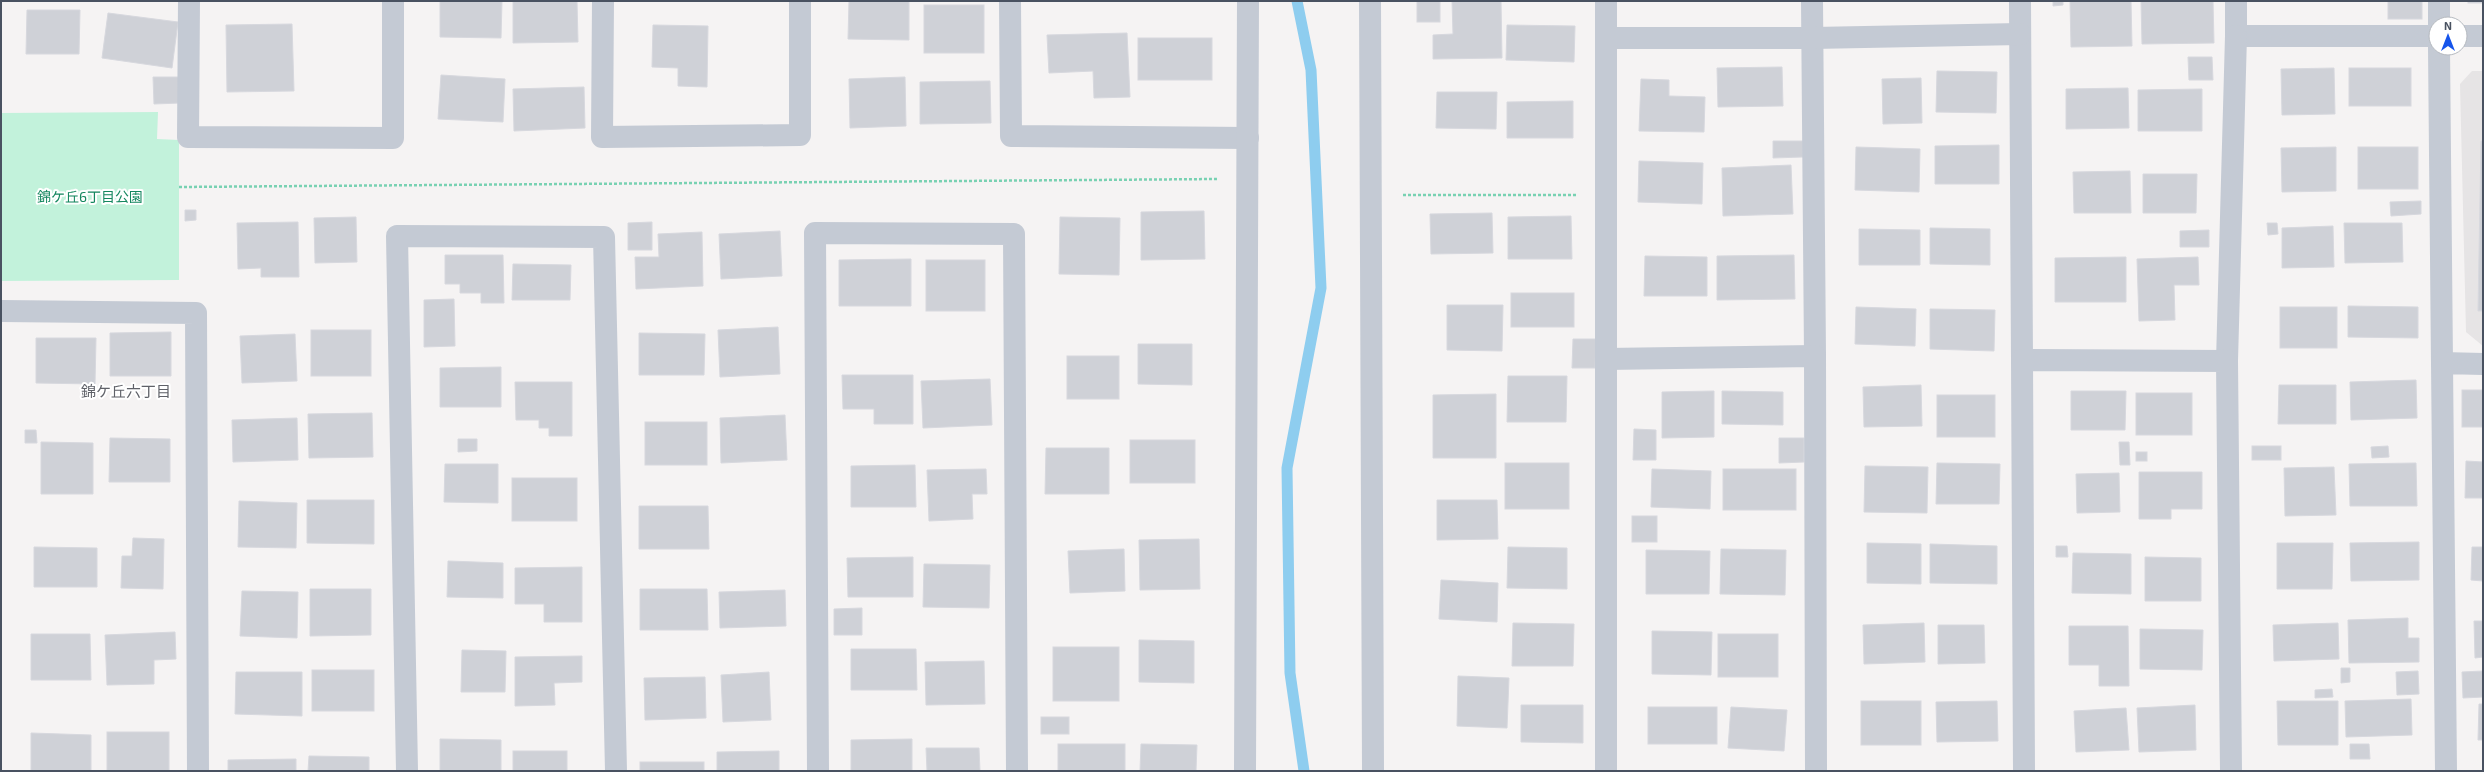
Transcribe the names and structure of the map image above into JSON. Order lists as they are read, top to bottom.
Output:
{
  "districts": ["錦ケ丘六丁目"],
  "parks": ["錦ケ丘6丁目公園"],
  "north": "top"
}
